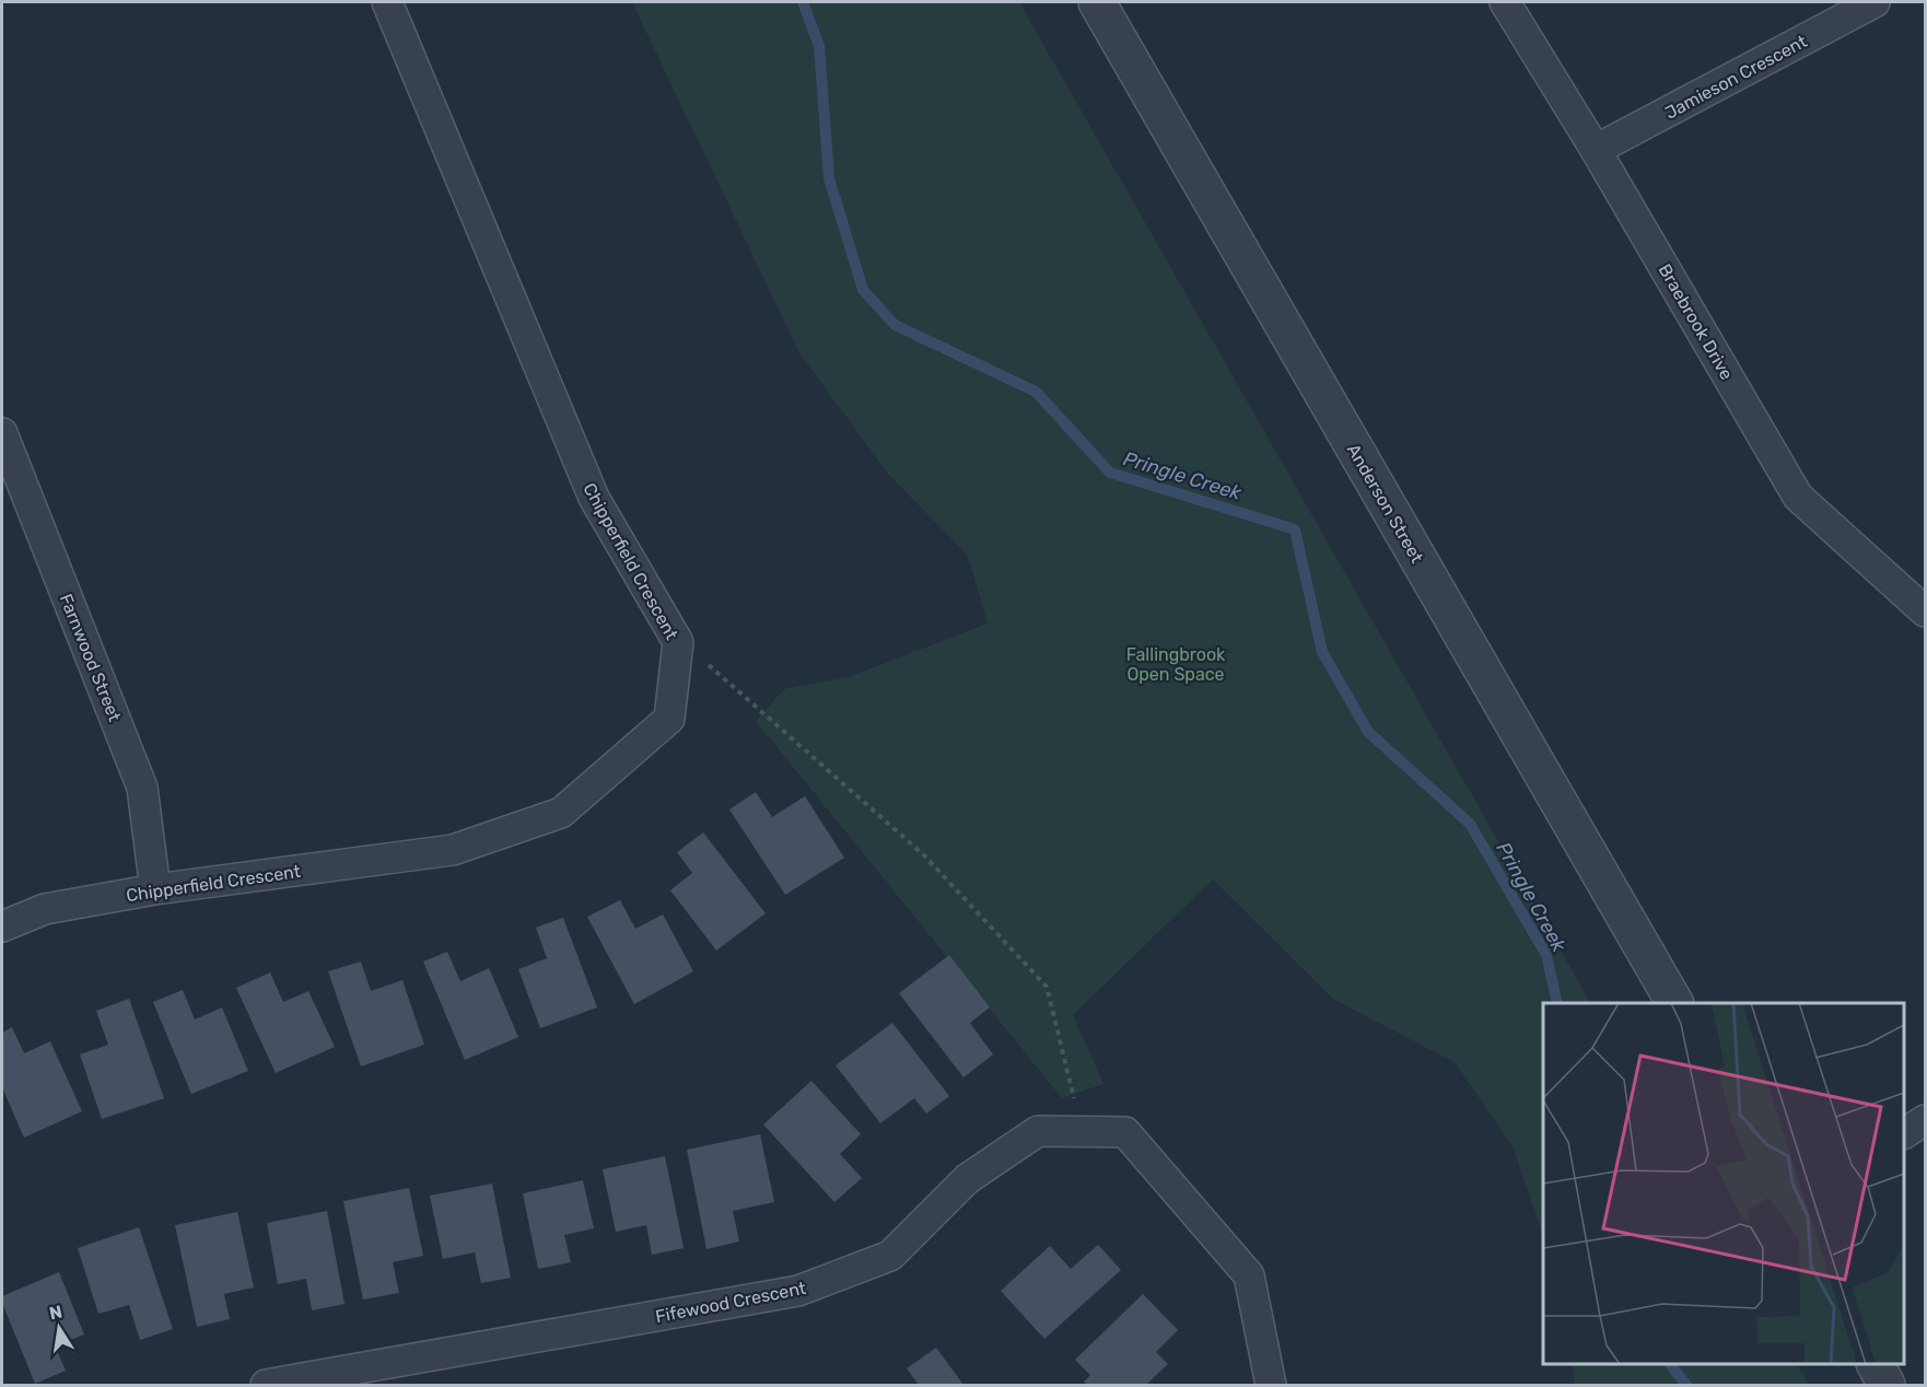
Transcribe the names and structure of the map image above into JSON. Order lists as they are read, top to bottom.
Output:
{
  "streets": {
    "street": [
      "Jamieson Crescent",
      "Braebrook Drive",
      "Anderson Street",
      "Chipperfield Crescent",
      "Farnwood Street",
      "Fifewood Crescent"
    ]
  },
  "crossings": [
    ["Jamieson Crescent", "Braebrook Drive"],
    ["Chipperfield Crescent", "Farnwood Street"]
  ],
  "water": ["Pringle Creek"],
  "parks": ["Fallingbrook Open Space"],
  "north": "top"
}
